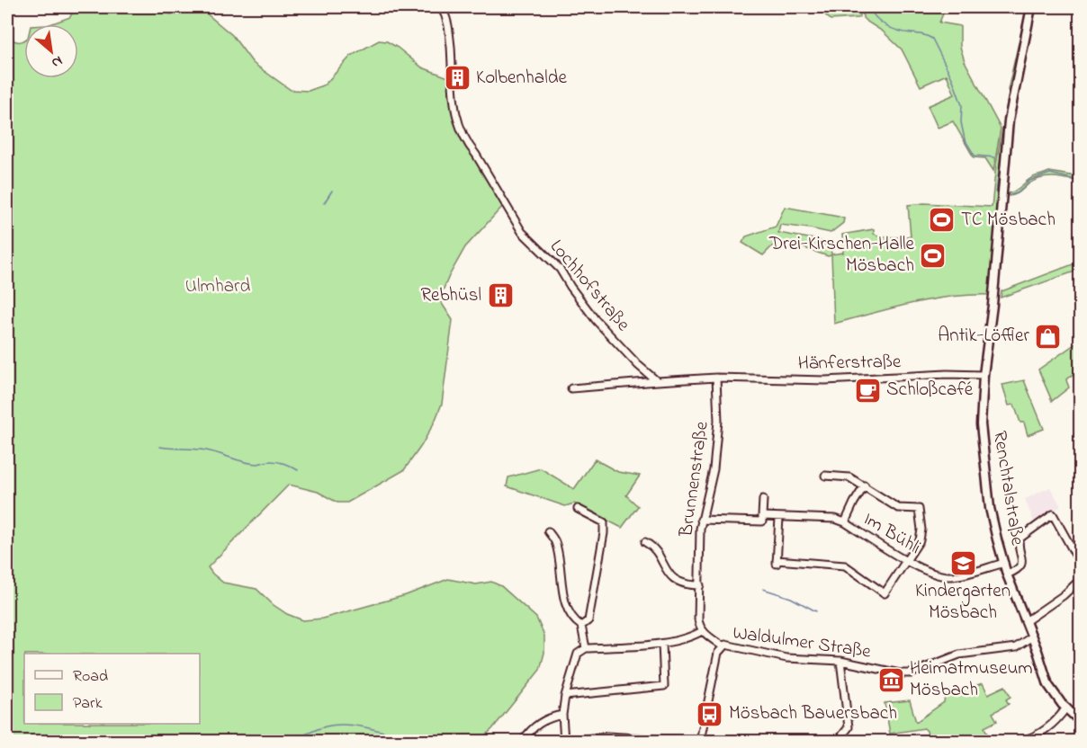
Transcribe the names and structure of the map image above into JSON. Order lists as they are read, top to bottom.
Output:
{
  "streets": {
    "main road": ["Renchtalstraße"],
    "street": [
      "Lochhofstraße",
      "Hänferstraße",
      "Brunnenstraße",
      "Im Bühli",
      "Waldulmer Straße"
    ]
  },
  "crossings": [
    ["Hänferstraße", "Brunnenstraße"],
    ["Hänferstraße", "Renchtalstraße"],
    ["Brunnenstraße", "Im Bühli"],
    ["Renchtalstraße", "Im Bühli"],
    ["Renchtalstraße", "Waldulmer Straße"]
  ],
  "parks": ["Ulmhard"],
  "places": {
    "building": ["Kolbenhalde", "Rebhüsl"],
    "sports": ["TC Mösbach", "Drei-Kirschen-Halle Mösbach"],
    "shop": ["Antik-Löffler"],
    "cafe": ["Schloßcafé"],
    "school or university": ["Kindergarten Mösbach"],
    "museum": ["Heimatmuseum Mösbach"],
    "bus stop": ["Mösbach Bauersbach"]
  },
  "legend": ["Road", "Park"],
  "north": "bottom right"
}
